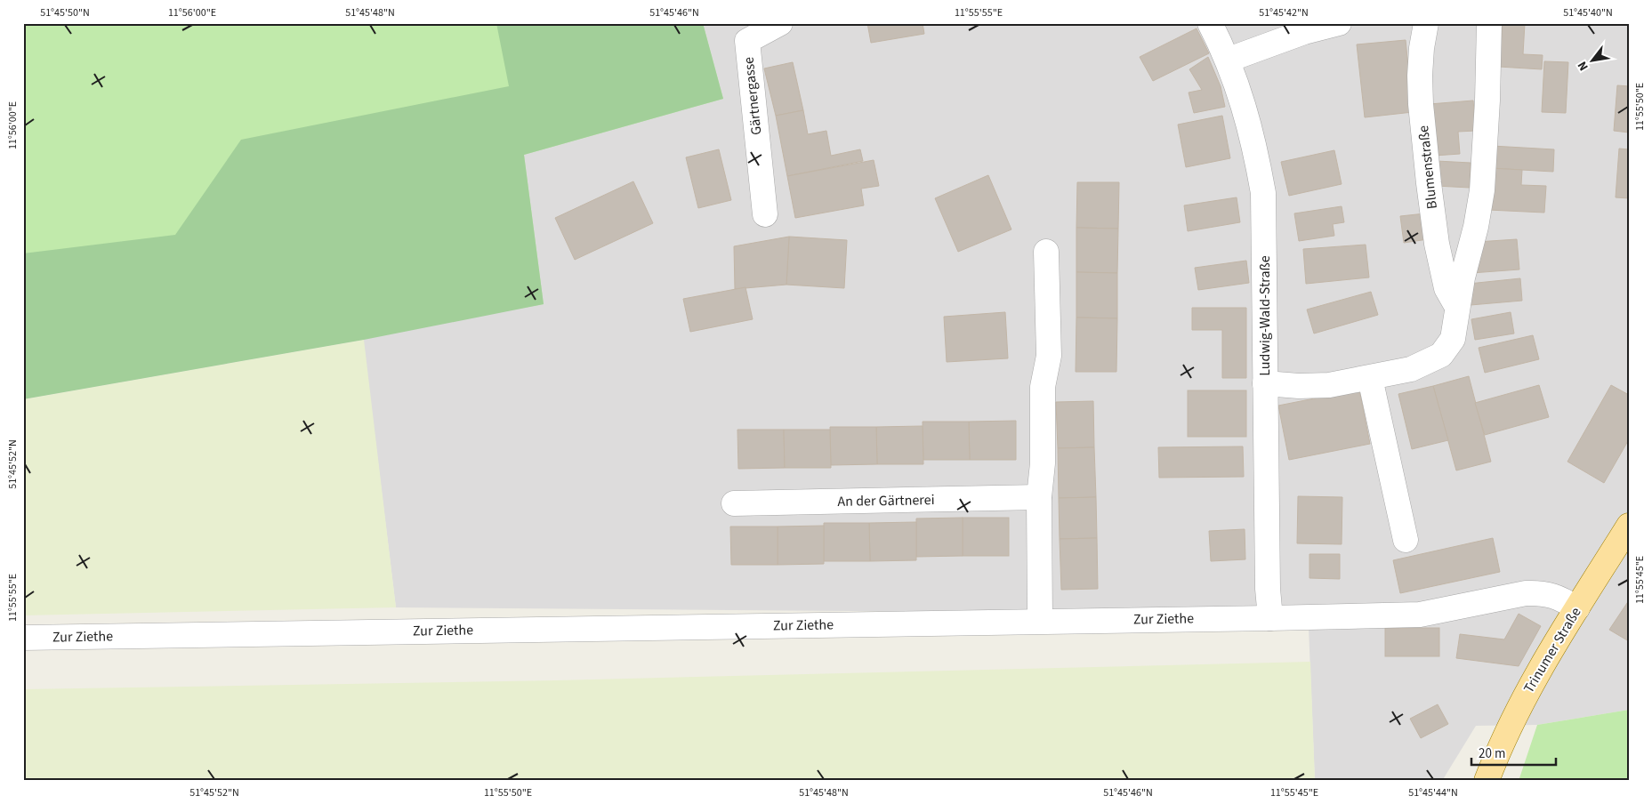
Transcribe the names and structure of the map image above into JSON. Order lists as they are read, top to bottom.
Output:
{
  "streets": {
    "main road": ["Trinumer Straße"],
    "street": [
      "Gärtnergasse",
      "Blumenstraße",
      "Ludwig-Wald-Straße",
      "An der Gärtnerei",
      "Zur Ziethe"
    ]
  },
  "crossings": [
    ["Ludwig-Wald-Straße", "Zur Ziethe"],
    ["Zur Ziethe", "Trinumer Straße"]
  ],
  "scale_bar": "20 m",
  "north": "bottom left",
  "coordinates": [
    "51°45'50\"N",
    "11°56'00\"E",
    "51°45'48\"N",
    "51°45'46\"N",
    "11°55'55\"E",
    "51°45'42\"N",
    "51°45'40\"N",
    "11°55'50\"E",
    "51°45'52\"N",
    "11°55'45\"E",
    "51°45'44\"N"
  ]
}
